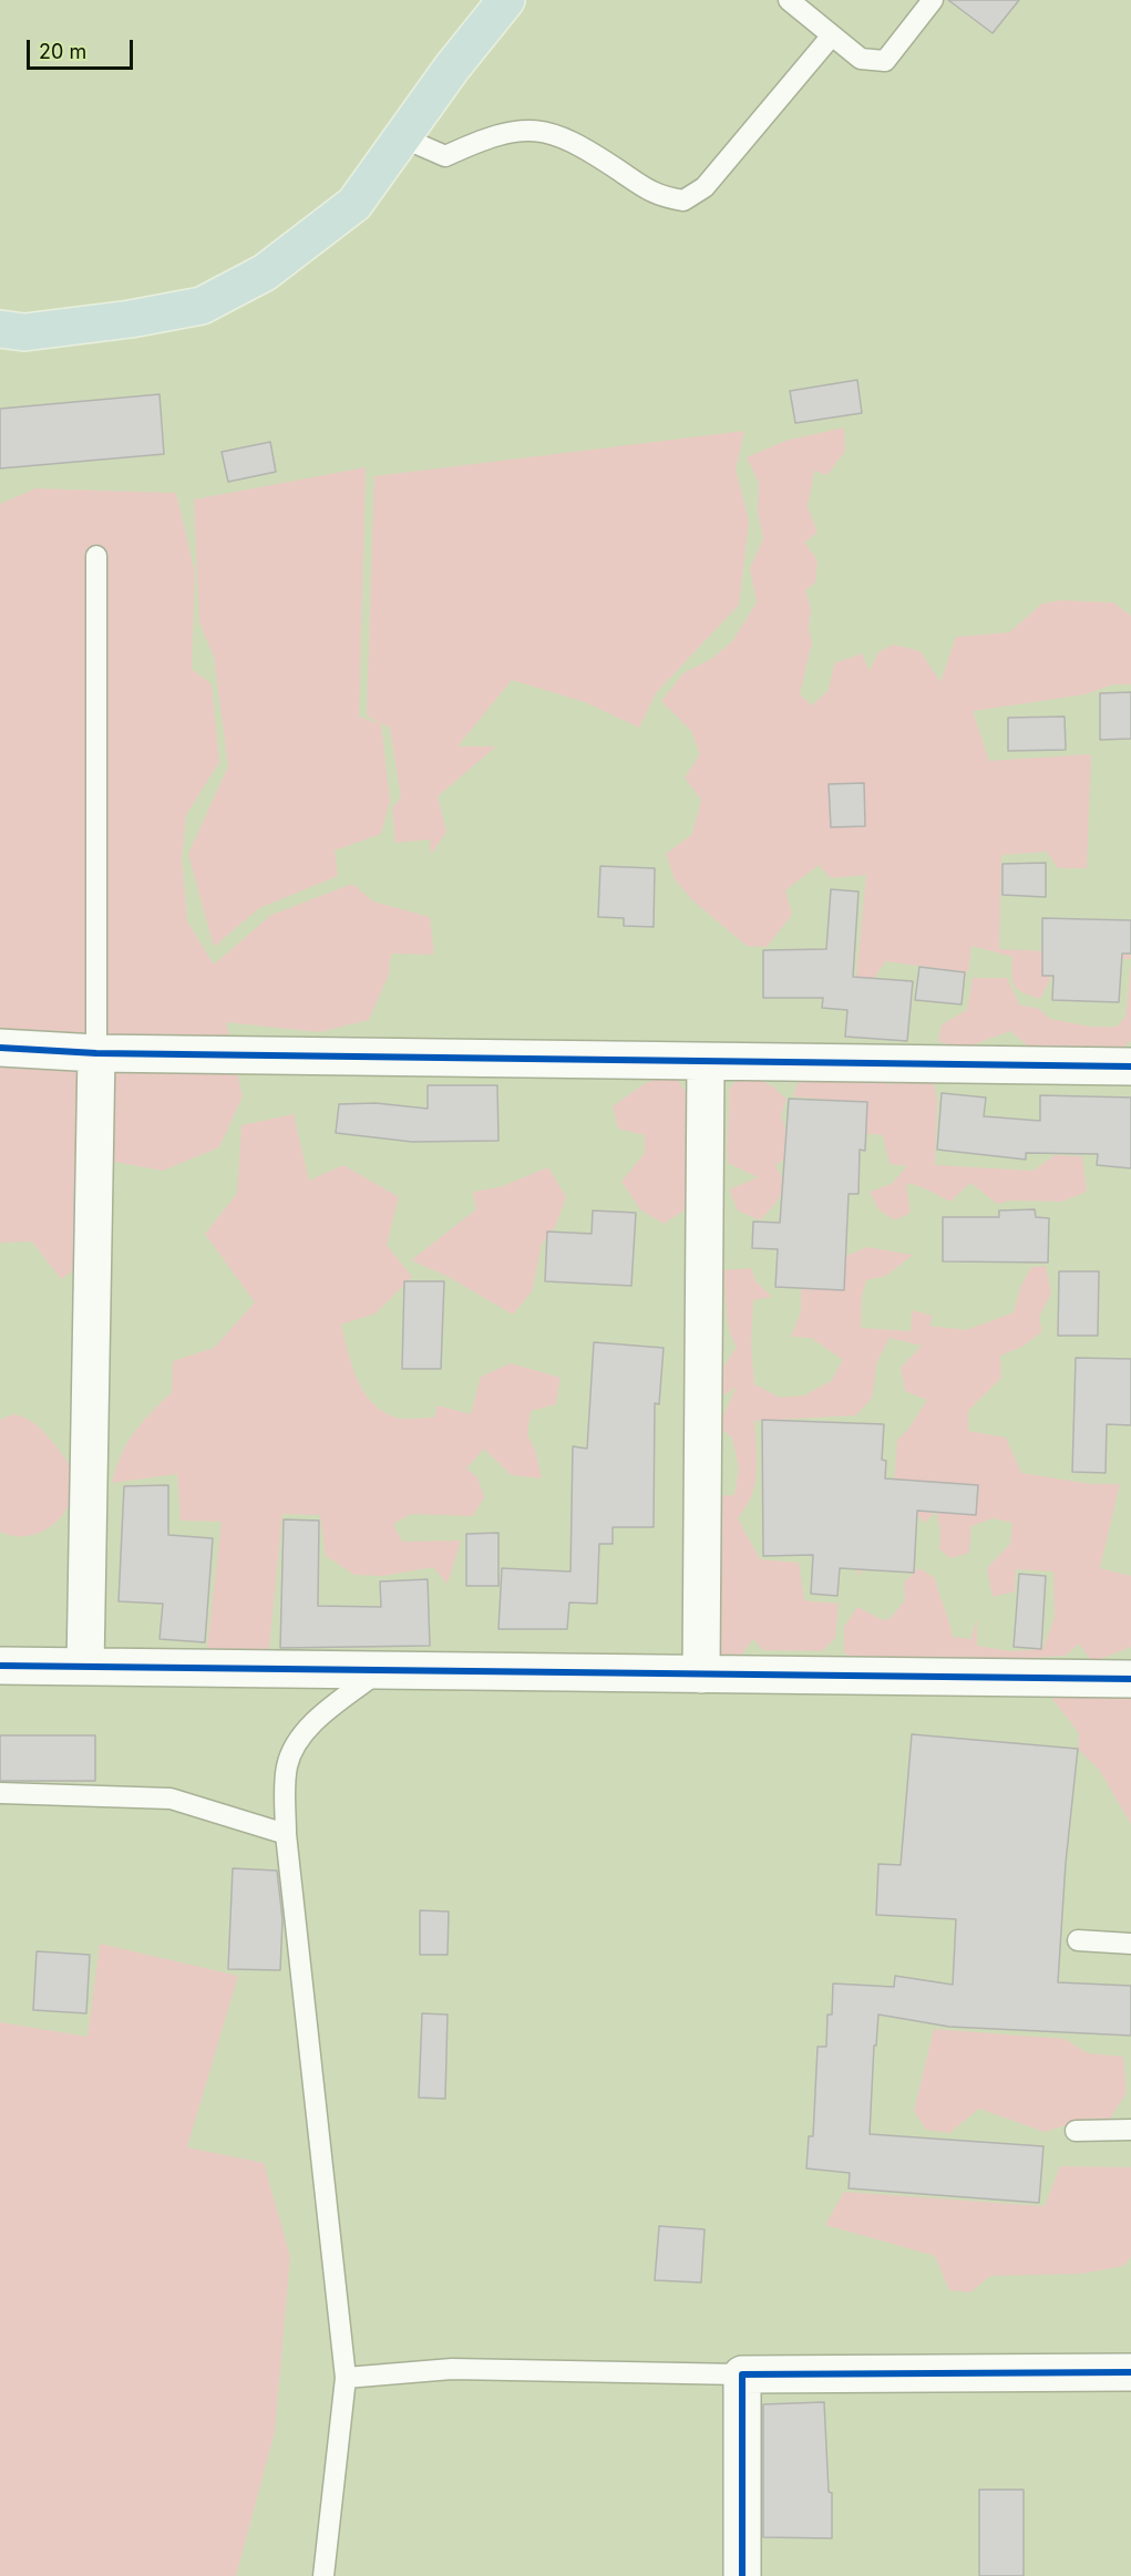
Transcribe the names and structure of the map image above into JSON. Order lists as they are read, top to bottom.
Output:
{
  "scale_bar": "20 m"
}
